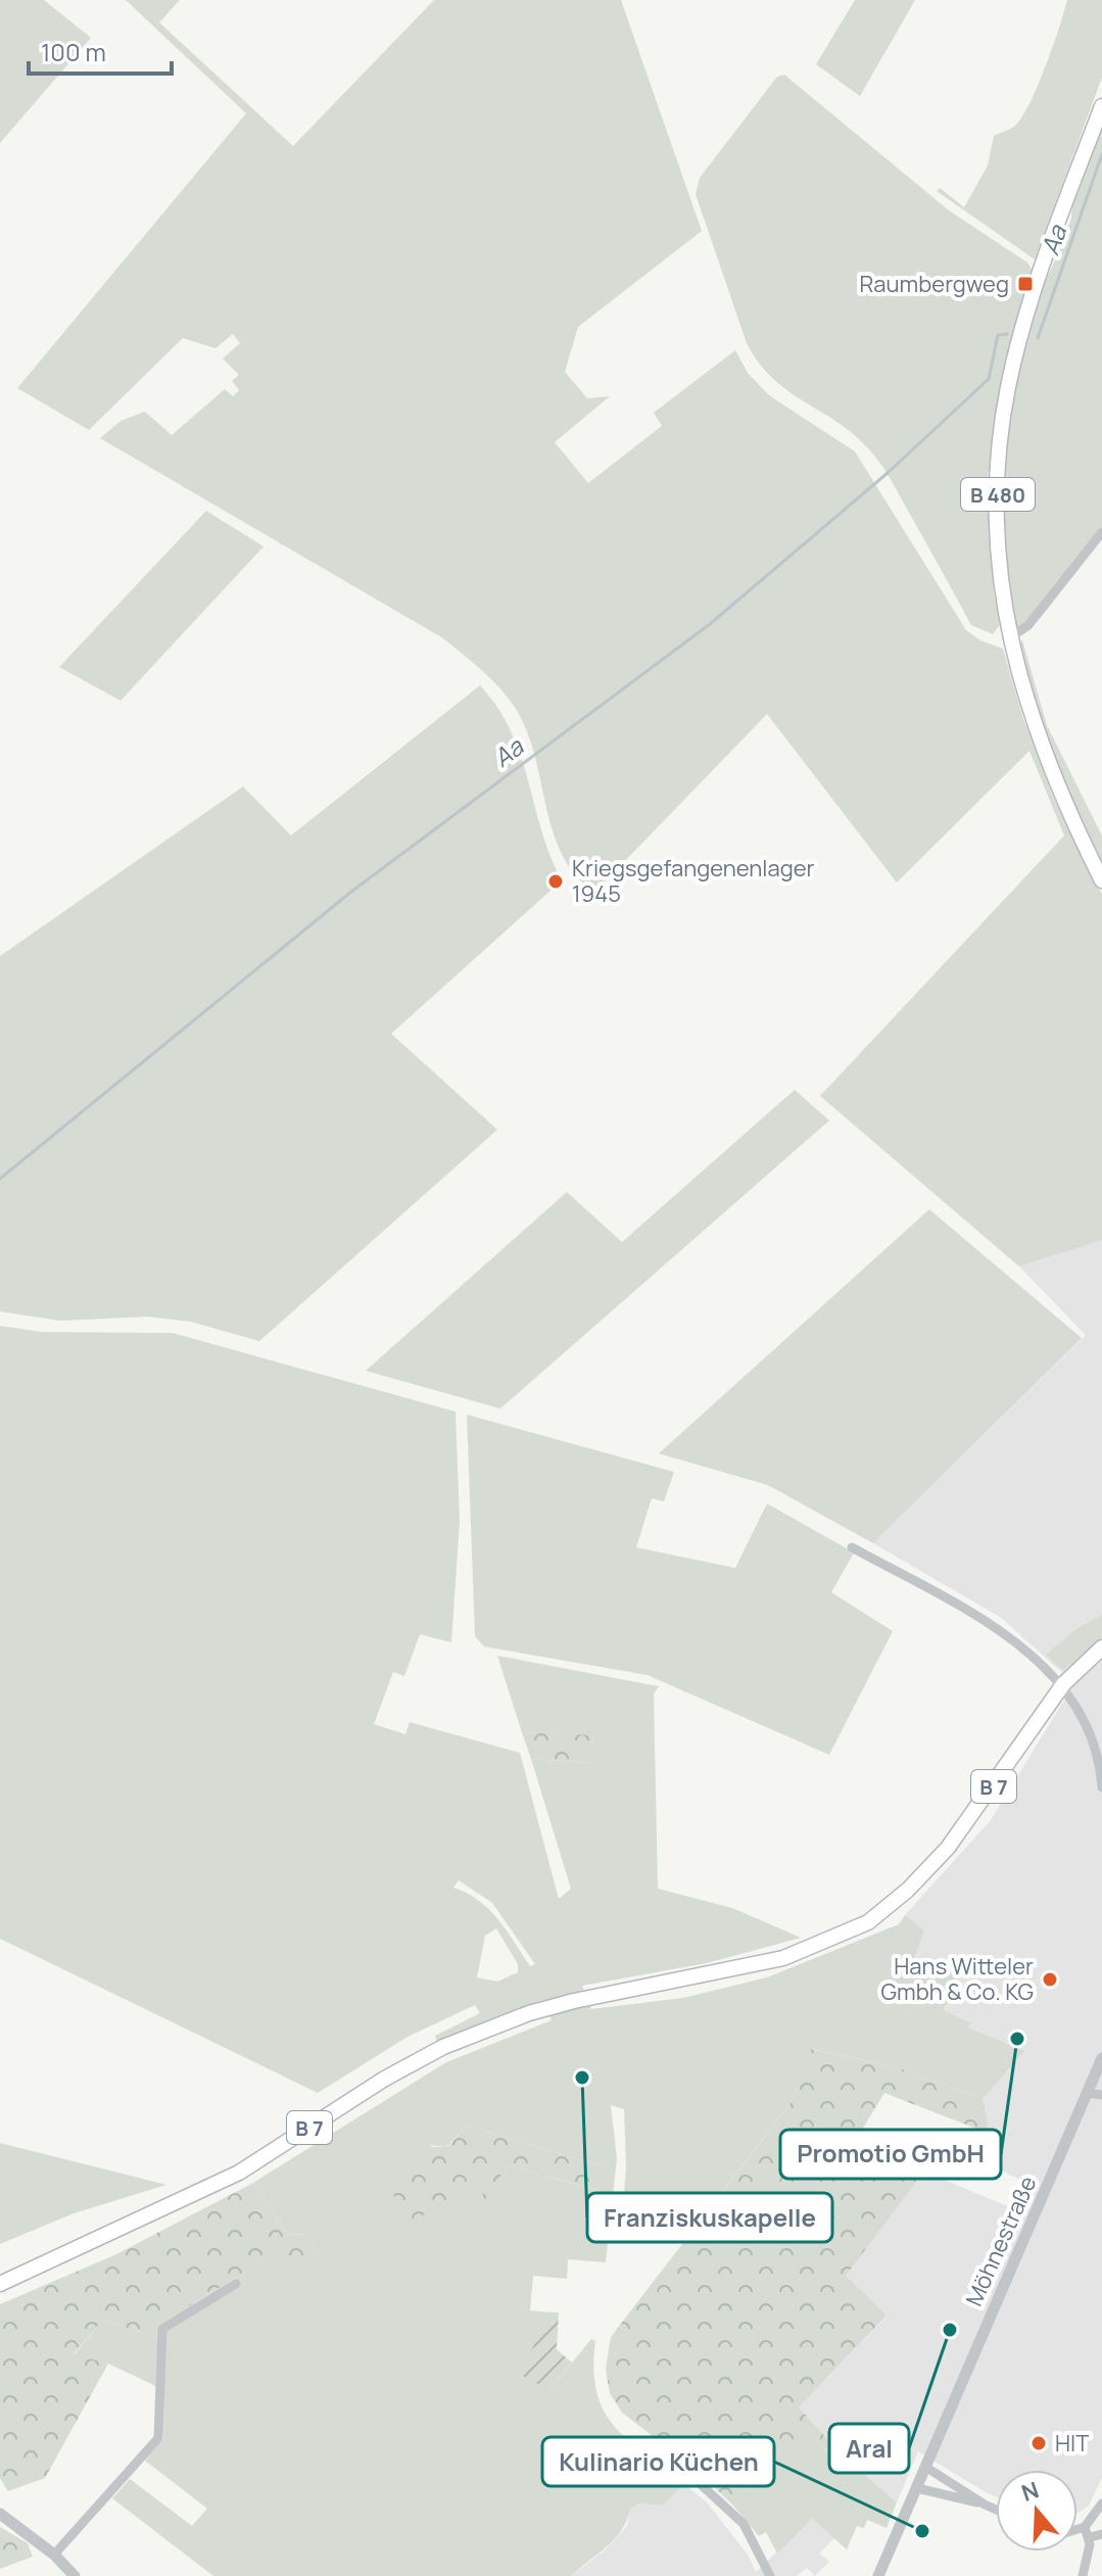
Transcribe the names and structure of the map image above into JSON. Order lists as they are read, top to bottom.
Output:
{
  "streets": {
    "main road": ["B 480", "B 7"],
    "street": ["Möhnestraße"]
  },
  "water": ["Aa"],
  "places": {
    "transit": ["Raumbergweg"],
    "other": [
      "Kriegsgefangenenlager 1945",
      "Hans Witteler Gmbh & Co. KG",
      "Promotio GmbH",
      "Franziskuskapelle",
      "Aral",
      "HIT",
      "Kulinario Küchen"
    ]
  },
  "scale_bar": "100 m",
  "north": "top"
}
